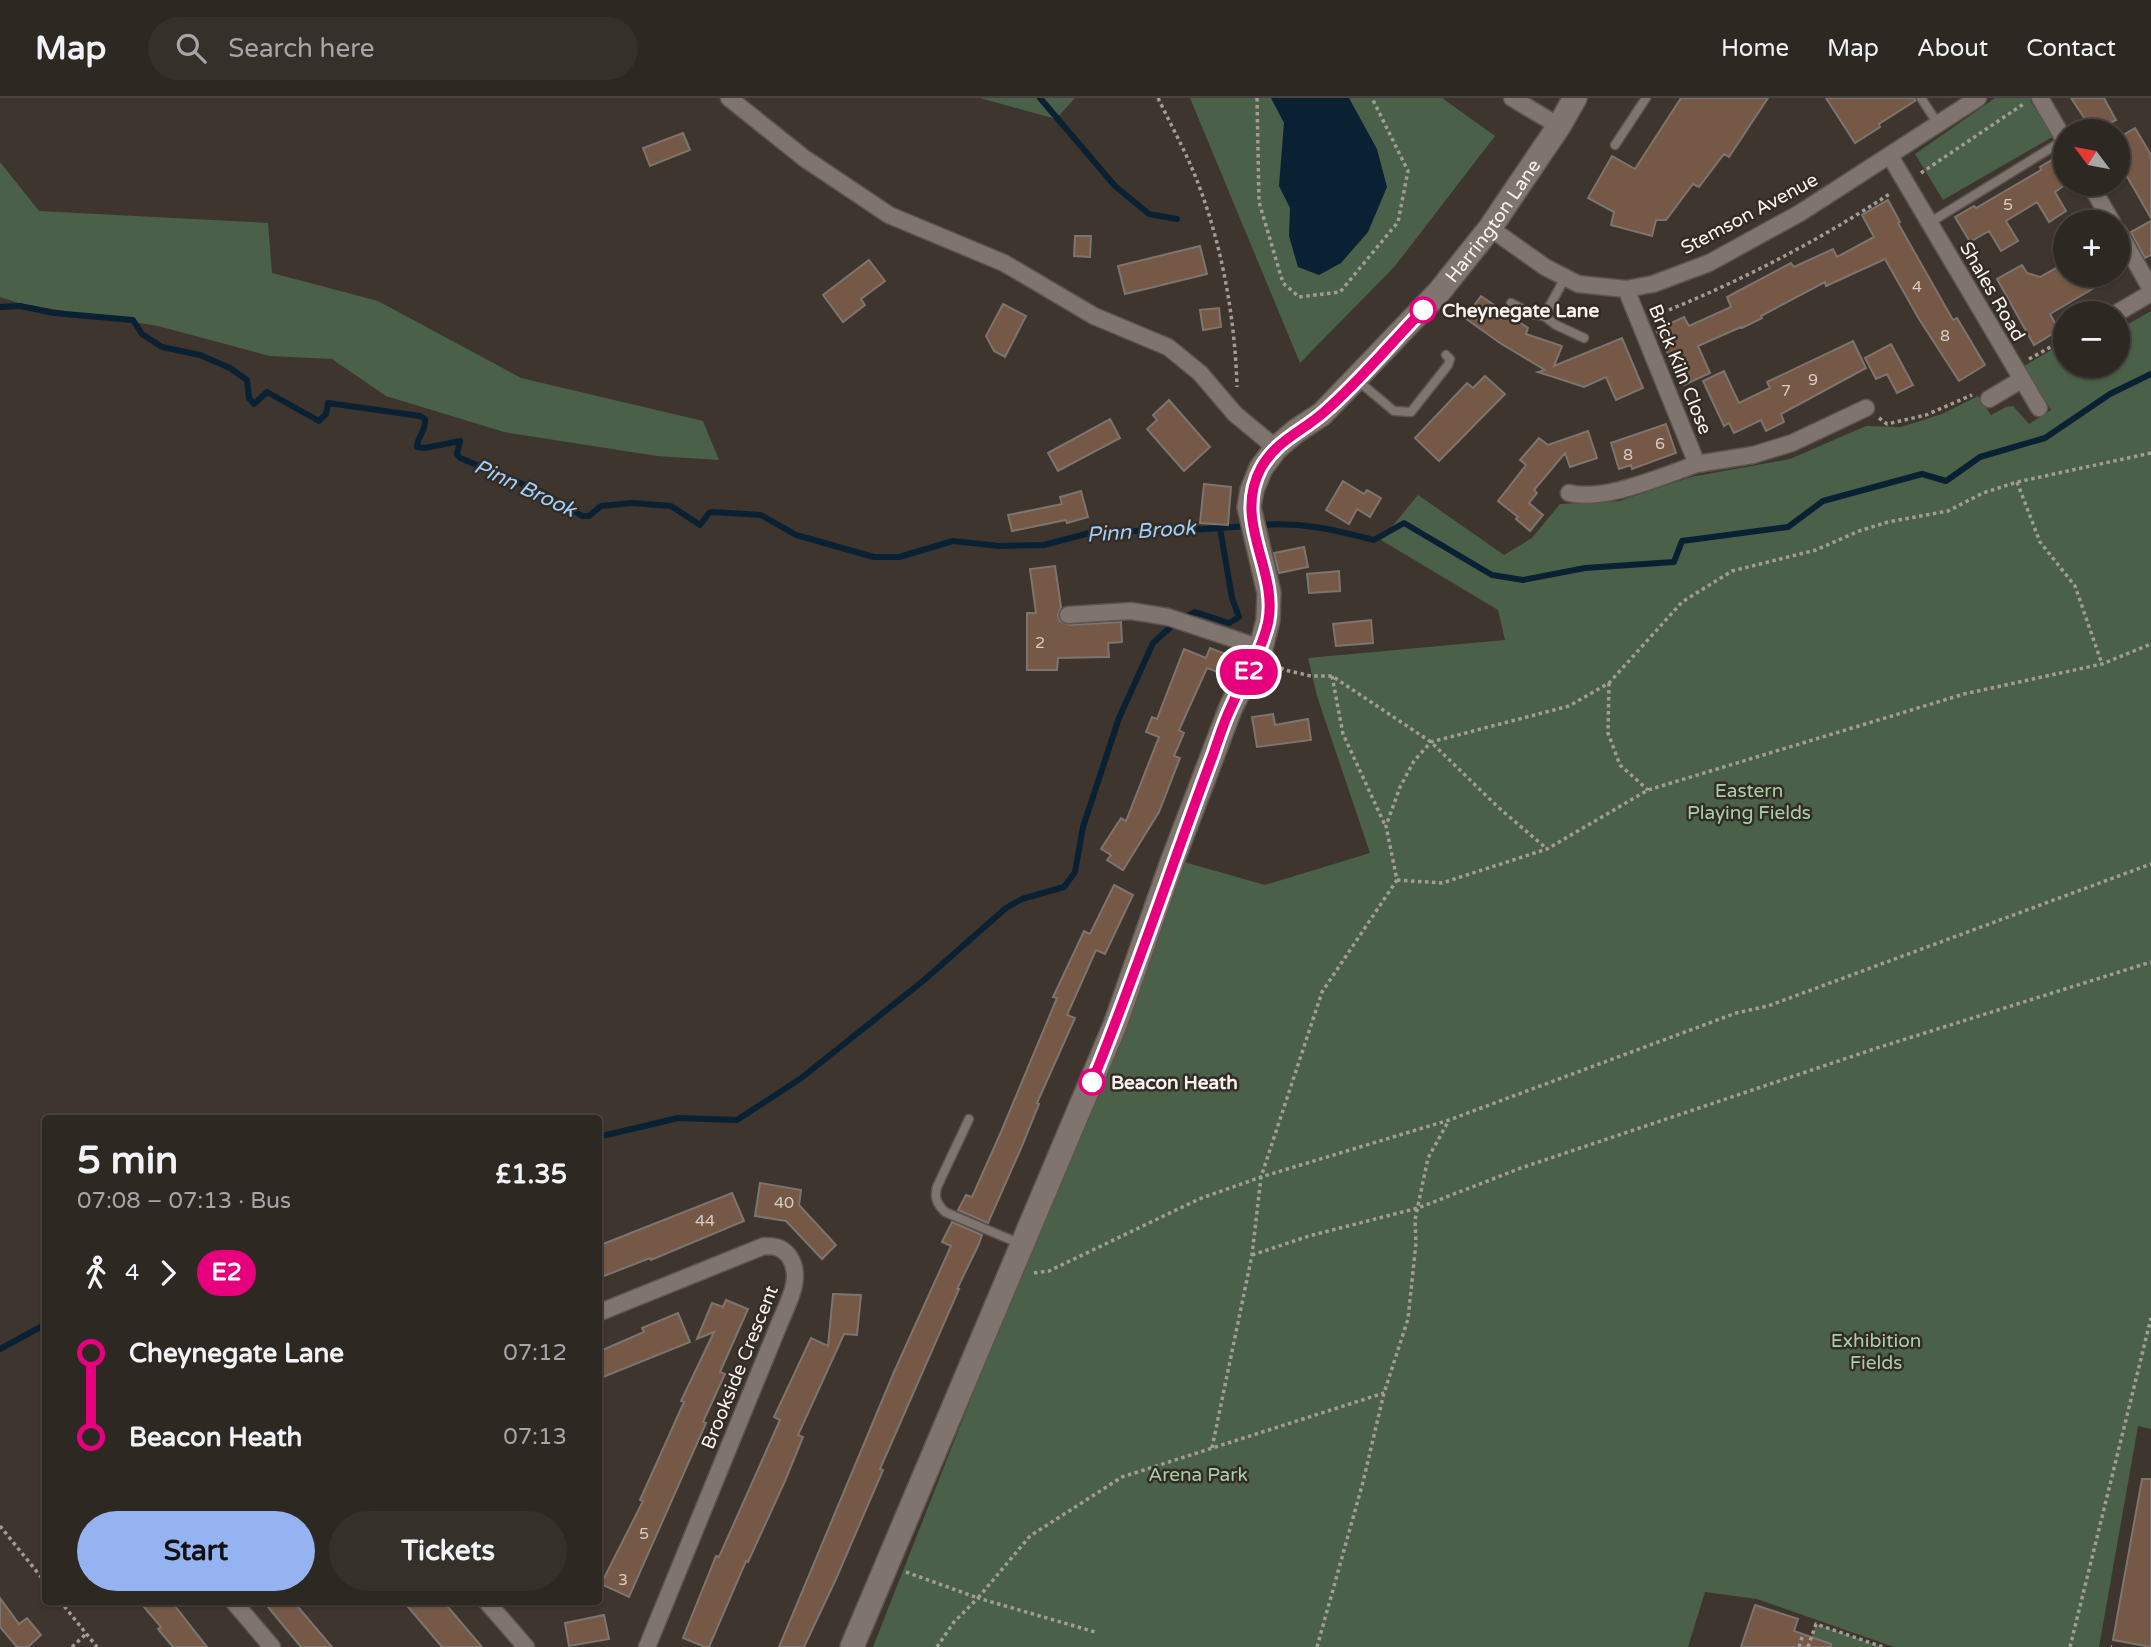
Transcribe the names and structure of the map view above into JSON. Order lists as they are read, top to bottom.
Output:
{
  "streets": {
    "street": [
      "Stemson Avenue",
      "Harrington Lane",
      "Shales Road",
      "Brick Kiln Close",
      "Brookside Crescent"
    ]
  },
  "crossings": [
    ["Stemson Avenue", "Harrington Lane"],
    ["Stemson Avenue", "Shales Road"],
    ["Stemson Avenue", "Brick Kiln Close"]
  ],
  "water": ["Pinn Brook"],
  "parks": ["Eastern Playing Fields", "Exhibition Fields", "Arena Park"],
  "places": ["Cheynegate Lane", "Beacon Heath"],
  "lines": ["bus line E2"],
  "house_numbers": [
    "5",
    "4",
    "8",
    "9",
    "7",
    "6",
    "8",
    "2",
    "40",
    "44",
    "5",
    "3"
  ],
  "north": "top left",
  "page": {
    "header": "Map",
    "search": "Search here",
    "nav": [
      "Home",
      "Map",
      "About",
      "Contact"
    ],
    "on_map": "E2",
    "map_buttons": ["+", "−"],
    "heading": ["5 min", "07:08 – 07:13 · Bus", "£1.35"],
    "legs": ["4", "E2"],
    "list": [
      {
        "name": "Cheynegate Lane",
        "value": "07:12"
      },
      {
        "name": "Beacon Heath",
        "value": "07:13"
      }
    ],
    "buttons": ["Start", "Tickets"]
  }
}
